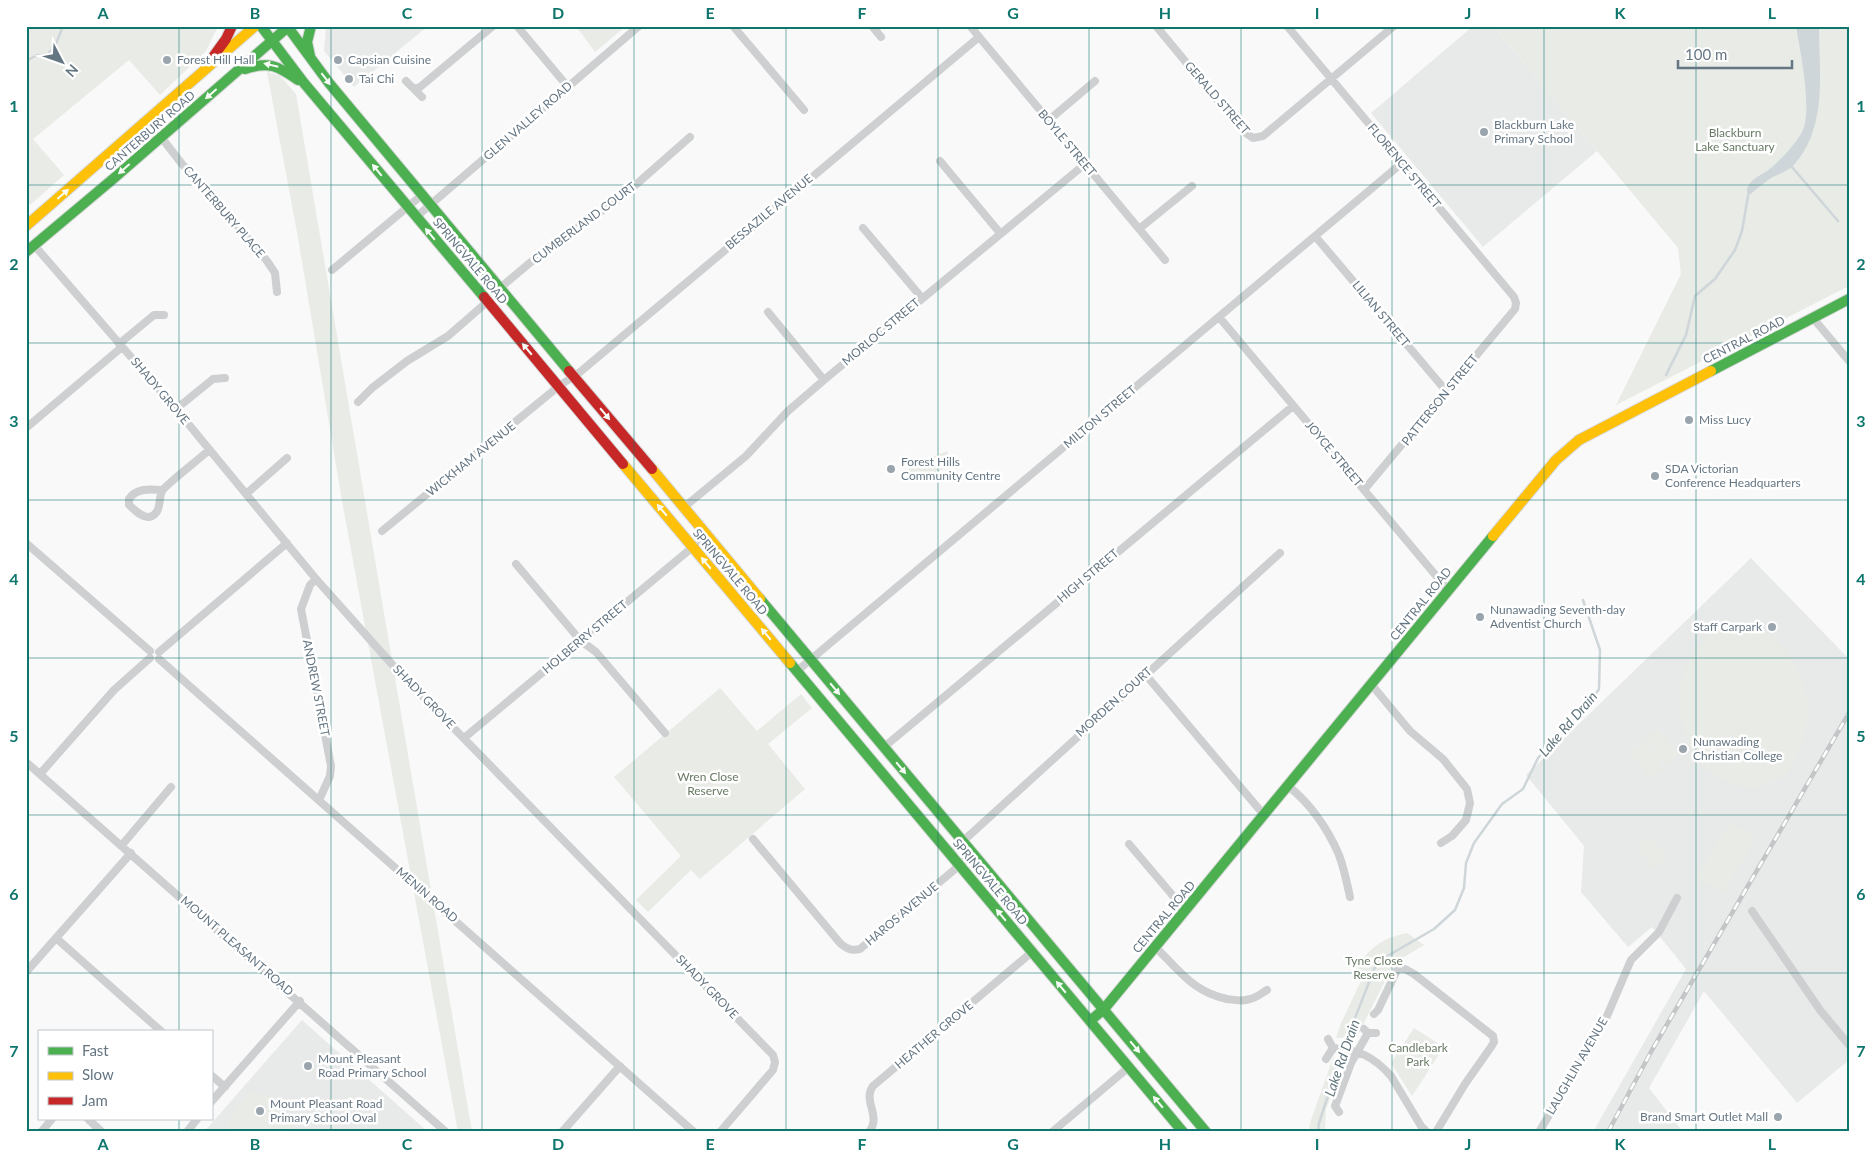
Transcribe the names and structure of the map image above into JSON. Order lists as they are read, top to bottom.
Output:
{
  "streets": {
    "main road": ["CANTERBURY ROAD", "SPRINGVALE ROAD", "CENTRAL ROAD"],
    "street": [
      "GERALD STREET",
      "GLEN VALLEY ROAD",
      "BOYLE STREET",
      "FLORENCE STREET",
      "CANTERBURY PLACE",
      "BESSAZILE AVENUE",
      "CUMBERLAND COURT",
      "LILIAN STREET",
      "MORLOC STREET",
      "SHADY GROVE",
      "PATTERSON STREET",
      "MILTON STREET",
      "JOYCE STREET",
      "WICKHAM AVENUE",
      "HIGH STREET",
      "HOLBERRY STREET",
      "ANDREW STREET",
      "MORDEN COURT",
      "MENIN ROAD",
      "HAROS AVENUE",
      "MOUNT PLEASANT ROAD",
      "HEATHER GROVE",
      "LAUGHLIN AVENUE"
    ]
  },
  "crossings": [
    ["GERALD STREET", "FLORENCE STREET"],
    ["GLEN VALLEY ROAD", "SPRINGVALE ROAD"],
    ["CANTERBURY ROAD", "CANTERBURY PLACE"],
    ["CANTERBURY ROAD", "SPRINGVALE ROAD"],
    ["CANTERBURY ROAD", "SHADY GROVE"],
    ["BOYLE STREET", "BESSAZILE AVENUE"],
    ["BOYLE STREET", "MORLOC STREET"],
    ["FLORENCE STREET", "PATTERSON STREET"],
    ["FLORENCE STREET", "MILTON STREET"],
    ["BESSAZILE AVENUE", "SPRINGVALE ROAD"],
    ["BESSAZILE AVENUE", "WICKHAM AVENUE"],
    ["CUMBERLAND COURT", "SPRINGVALE ROAD"],
    ["SPRINGVALE ROAD", "MORLOC STREET"],
    ["SPRINGVALE ROAD", "CENTRAL ROAD"],
    ["SPRINGVALE ROAD", "MILTON STREET"],
    ["SPRINGVALE ROAD", "WICKHAM AVENUE"],
    ["SPRINGVALE ROAD", "HIGH STREET"],
    ["SPRINGVALE ROAD", "HOLBERRY STREET"],
    ["SPRINGVALE ROAD", "MORDEN COURT"],
    ["SPRINGVALE ROAD", "HAROS AVENUE"],
    ["SPRINGVALE ROAD", "HEATHER GROVE"],
    ["LILIAN STREET", "PATTERSON STREET"],
    ["LILIAN STREET", "MILTON STREET"],
    ["CENTRAL ROAD", "JOYCE STREET"],
    ["SHADY GROVE", "HOLBERRY STREET"],
    ["SHADY GROVE", "ANDREW STREET"],
    ["PATTERSON STREET", "JOYCE STREET"],
    ["MILTON STREET", "JOYCE STREET"],
    ["JOYCE STREET", "HIGH STREET"],
    ["ANDREW STREET", "MENIN ROAD"]
  ],
  "water": ["Lake Rd Drain"],
  "parks": [
    "Blackburn Lake Sanctuary",
    "Wren Close Reserve",
    "Tyne Close Reserve",
    "Candlebark Park"
  ],
  "places": [
    "Forest Hill Hall",
    "Capsian Cuisine",
    "Tai Chi",
    "Blackburn Lake Primary School",
    "Miss Lucy",
    "Forest Hills Community Centre",
    "SDA Victorian Conference Headquarters",
    "Nunawading Seventh-day Adventist Church",
    "Staff Carpark",
    "Nunawading Christian College",
    "Mount Pleasant Road Primary School",
    "Mount Pleasant Road Primary School Oval",
    "Brand Smart Outlet Mall"
  ],
  "legend": ["Fast", "Slow", "Jam"],
  "scale_bar": "100 m",
  "north": "bottom right",
  "grid": {
    "columns": [
      "A",
      "B",
      "C",
      "D",
      "E",
      "F",
      "G",
      "H",
      "I",
      "J",
      "K",
      "L"
    ],
    "rows": [
      "1",
      "2",
      "3",
      "4",
      "5",
      "6",
      "7"
    ]
  }
}
